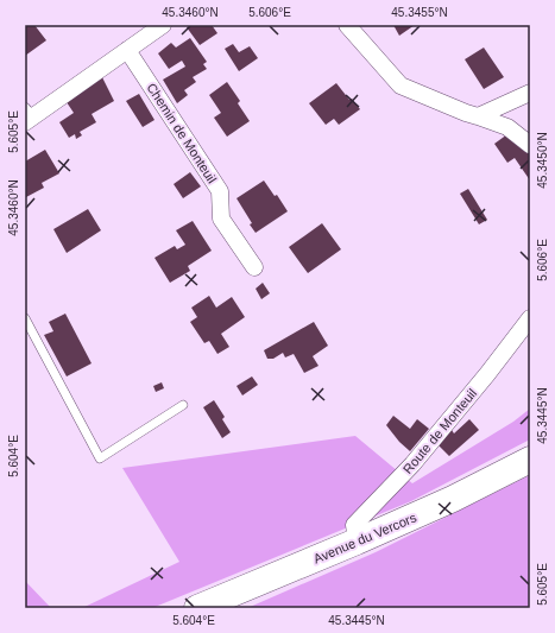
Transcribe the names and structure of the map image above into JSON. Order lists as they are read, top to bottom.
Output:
{
  "streets": {
    "main road": ["Avenue du Vercors"],
    "street": ["Chemin de Monteuil", "Route de Monteuil"]
  },
  "crossings": [
    ["Route de Monteuil", "Avenue du Vercors"]
  ],
  "coordinates": [
    "45.3460°N",
    "5.606°E",
    "45.3455°N",
    "5.605°E",
    "45.3450°N",
    "45.3445°N",
    "5.604°E"
  ]
}
